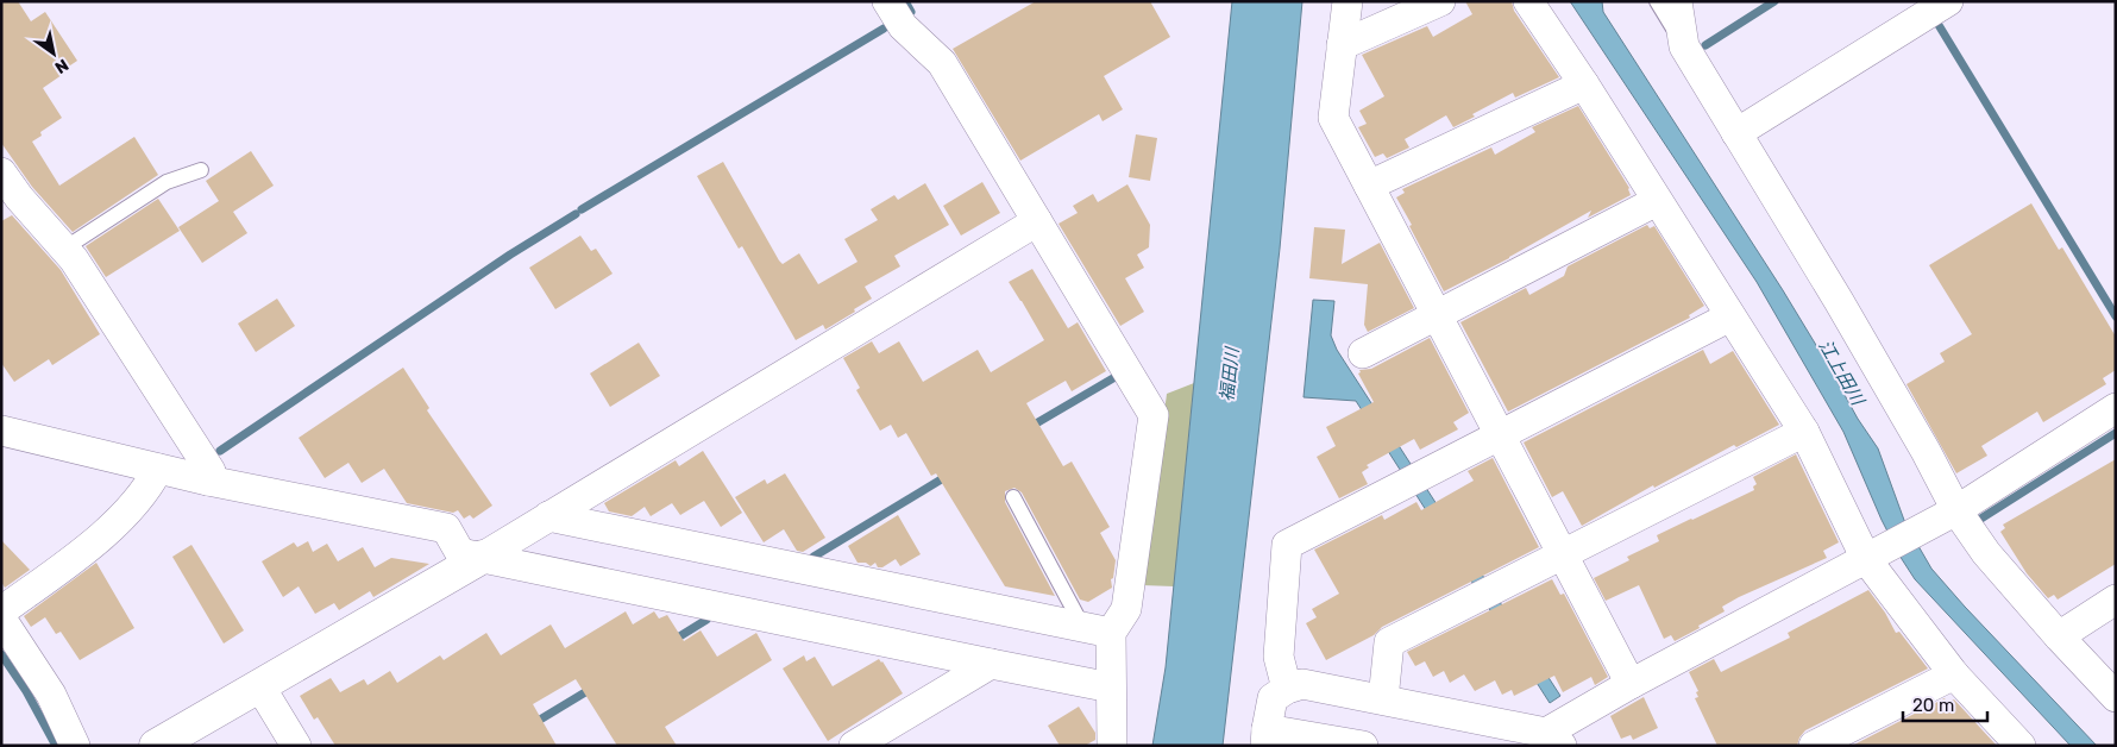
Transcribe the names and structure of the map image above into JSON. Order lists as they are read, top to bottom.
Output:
{
  "water": ["江上田川", "福田川"],
  "scale_bar": "20 m",
  "north": "bottom right"
}
